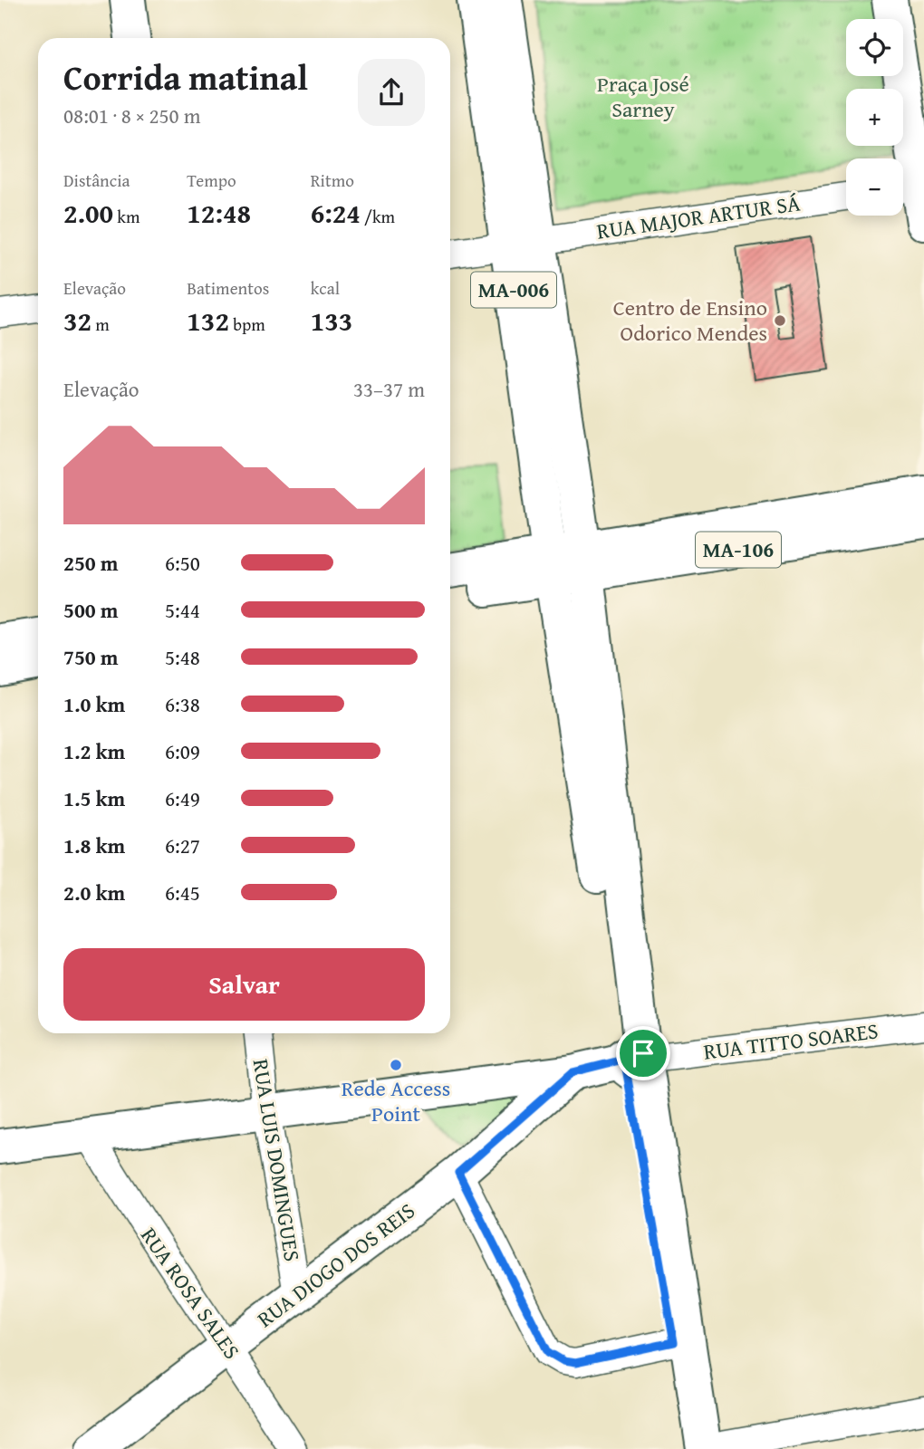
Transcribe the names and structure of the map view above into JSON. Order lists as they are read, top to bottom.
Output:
{
  "streets": {
    "main road": ["MA-006", "MA-106", "RUA DIOGO DOS REIS"],
    "street": [
      "RUA MAJOR ARTUR SÁ",
      "RUA TITTO SOARES",
      "RUA LUIS DOMINGUES",
      "RUA ROSA SALES"
    ]
  },
  "crossings": [
    ["RUA MAJOR ARTUR SÁ", "MA-006"],
    ["MA-006", "MA-106"],
    ["RUA LUIS DOMINGUES", "RUA DIOGO DOS REIS"],
    ["RUA DIOGO DOS REIS", "RUA ROSA SALES"]
  ],
  "parks": ["Praça José Sarney"],
  "places": ["Centro de Ensino Odorico Mendes", "Rede Access Point"],
  "page": {
    "map_buttons": ["+", "−"],
    "heading": ["Corrida matinal", "08:01 · 8 × 250 m"],
    "stats": [
      ["Distância", "2.00 km"],
      ["Tempo", "12:48"],
      ["Ritmo", "6:24 /km"],
      ["Elevação", "32 m"],
      ["Batimentos", "132 bpm"],
      ["kcal", "133"]
    ],
    "chart": ["Elevação", "33–37 m"],
    "list": [
      {
        "name": "250 m",
        "note": "6:50"
      },
      {
        "name": "500 m",
        "note": "5:44"
      },
      {
        "name": "750 m",
        "note": "5:48"
      },
      {
        "name": "1.0 km",
        "note": "6:38"
      },
      {
        "name": "1.2 km",
        "note": "6:09"
      },
      {
        "name": "1.5 km",
        "note": "6:49"
      },
      {
        "name": "1.8 km",
        "note": "6:27"
      },
      {
        "name": "2.0 km",
        "note": "6:45"
      }
    ],
    "buttons": "Salvar"
  }
}
